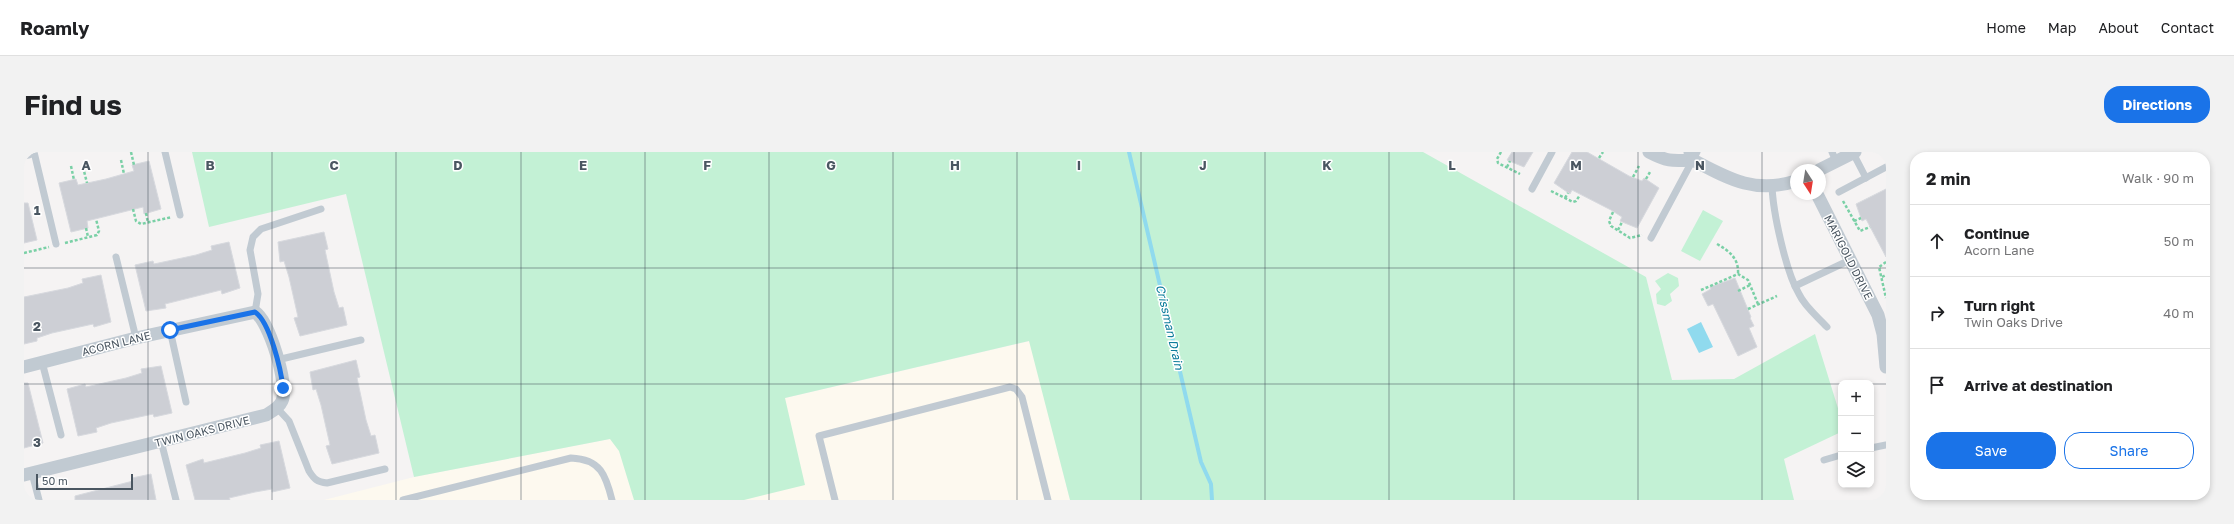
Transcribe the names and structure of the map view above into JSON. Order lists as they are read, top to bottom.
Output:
{
  "streets": {
    "street": ["MARIGOLD DRIVE", "ACORN LANE", "TWIN OAKS DRIVE"]
  },
  "water": ["Crissman Drain"],
  "scale_bar": "50 m",
  "north": "bottom",
  "page": {
    "header": "Roamly",
    "nav": [
      "Home",
      "Map",
      "About",
      "Contact"
    ],
    "buttons": [
      "Directions",
      ["Save", "Share"]
    ],
    "title": "Find us",
    "heading": ["2 min", "Walk · 90 m"],
    "list": [
      ["Continue", "Acorn Lane", "50 m"],
      ["Turn right", "Twin Oaks Drive", "40 m"],
      "Arrive at destination"
    ],
    "map_buttons": ["+", "−"],
    "scale": "50 m"
  },
  "grid": {
    "columns": [
      "A",
      "B",
      "C",
      "D",
      "E",
      "F",
      "G",
      "H",
      "I",
      "J",
      "K",
      "L",
      "M",
      "N"
    ],
    "rows": ["1", "2", "3"]
  }
}
